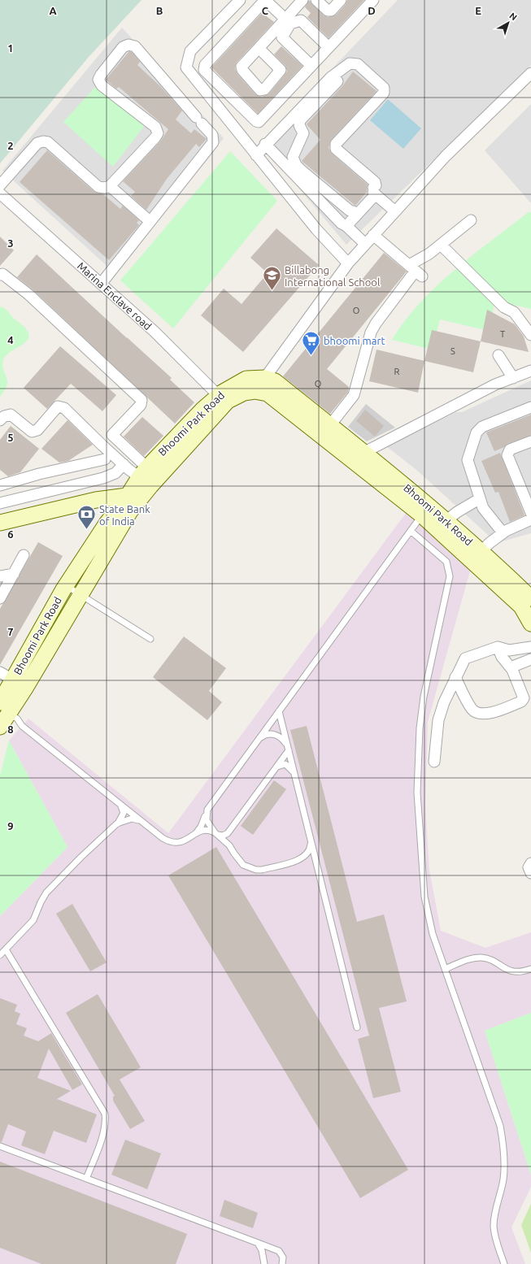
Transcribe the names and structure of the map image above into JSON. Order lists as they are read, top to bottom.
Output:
{
  "streets": {
    "main road": ["Bhoomi Park Road"],
    "street": ["Marina Enclave road"]
  },
  "crossings": [
    ["Marina Enclave road", "Bhoomi Park Road"]
  ],
  "places": {
    "school or university": ["Billabong International School"],
    "supermarket": ["bhoomi mart"],
    "bank": ["State Bank of India"]
  },
  "house_numbers": [
    "O",
    "T",
    "S",
    "R",
    "Q"
  ],
  "north": "top right",
  "grid": {
    "columns": [
      "A",
      "B",
      "C",
      "D",
      "E"
    ],
    "rows": [
      "1",
      "2",
      "3",
      "4",
      "5",
      "6",
      "7",
      "8",
      "9"
    ]
  }
}
